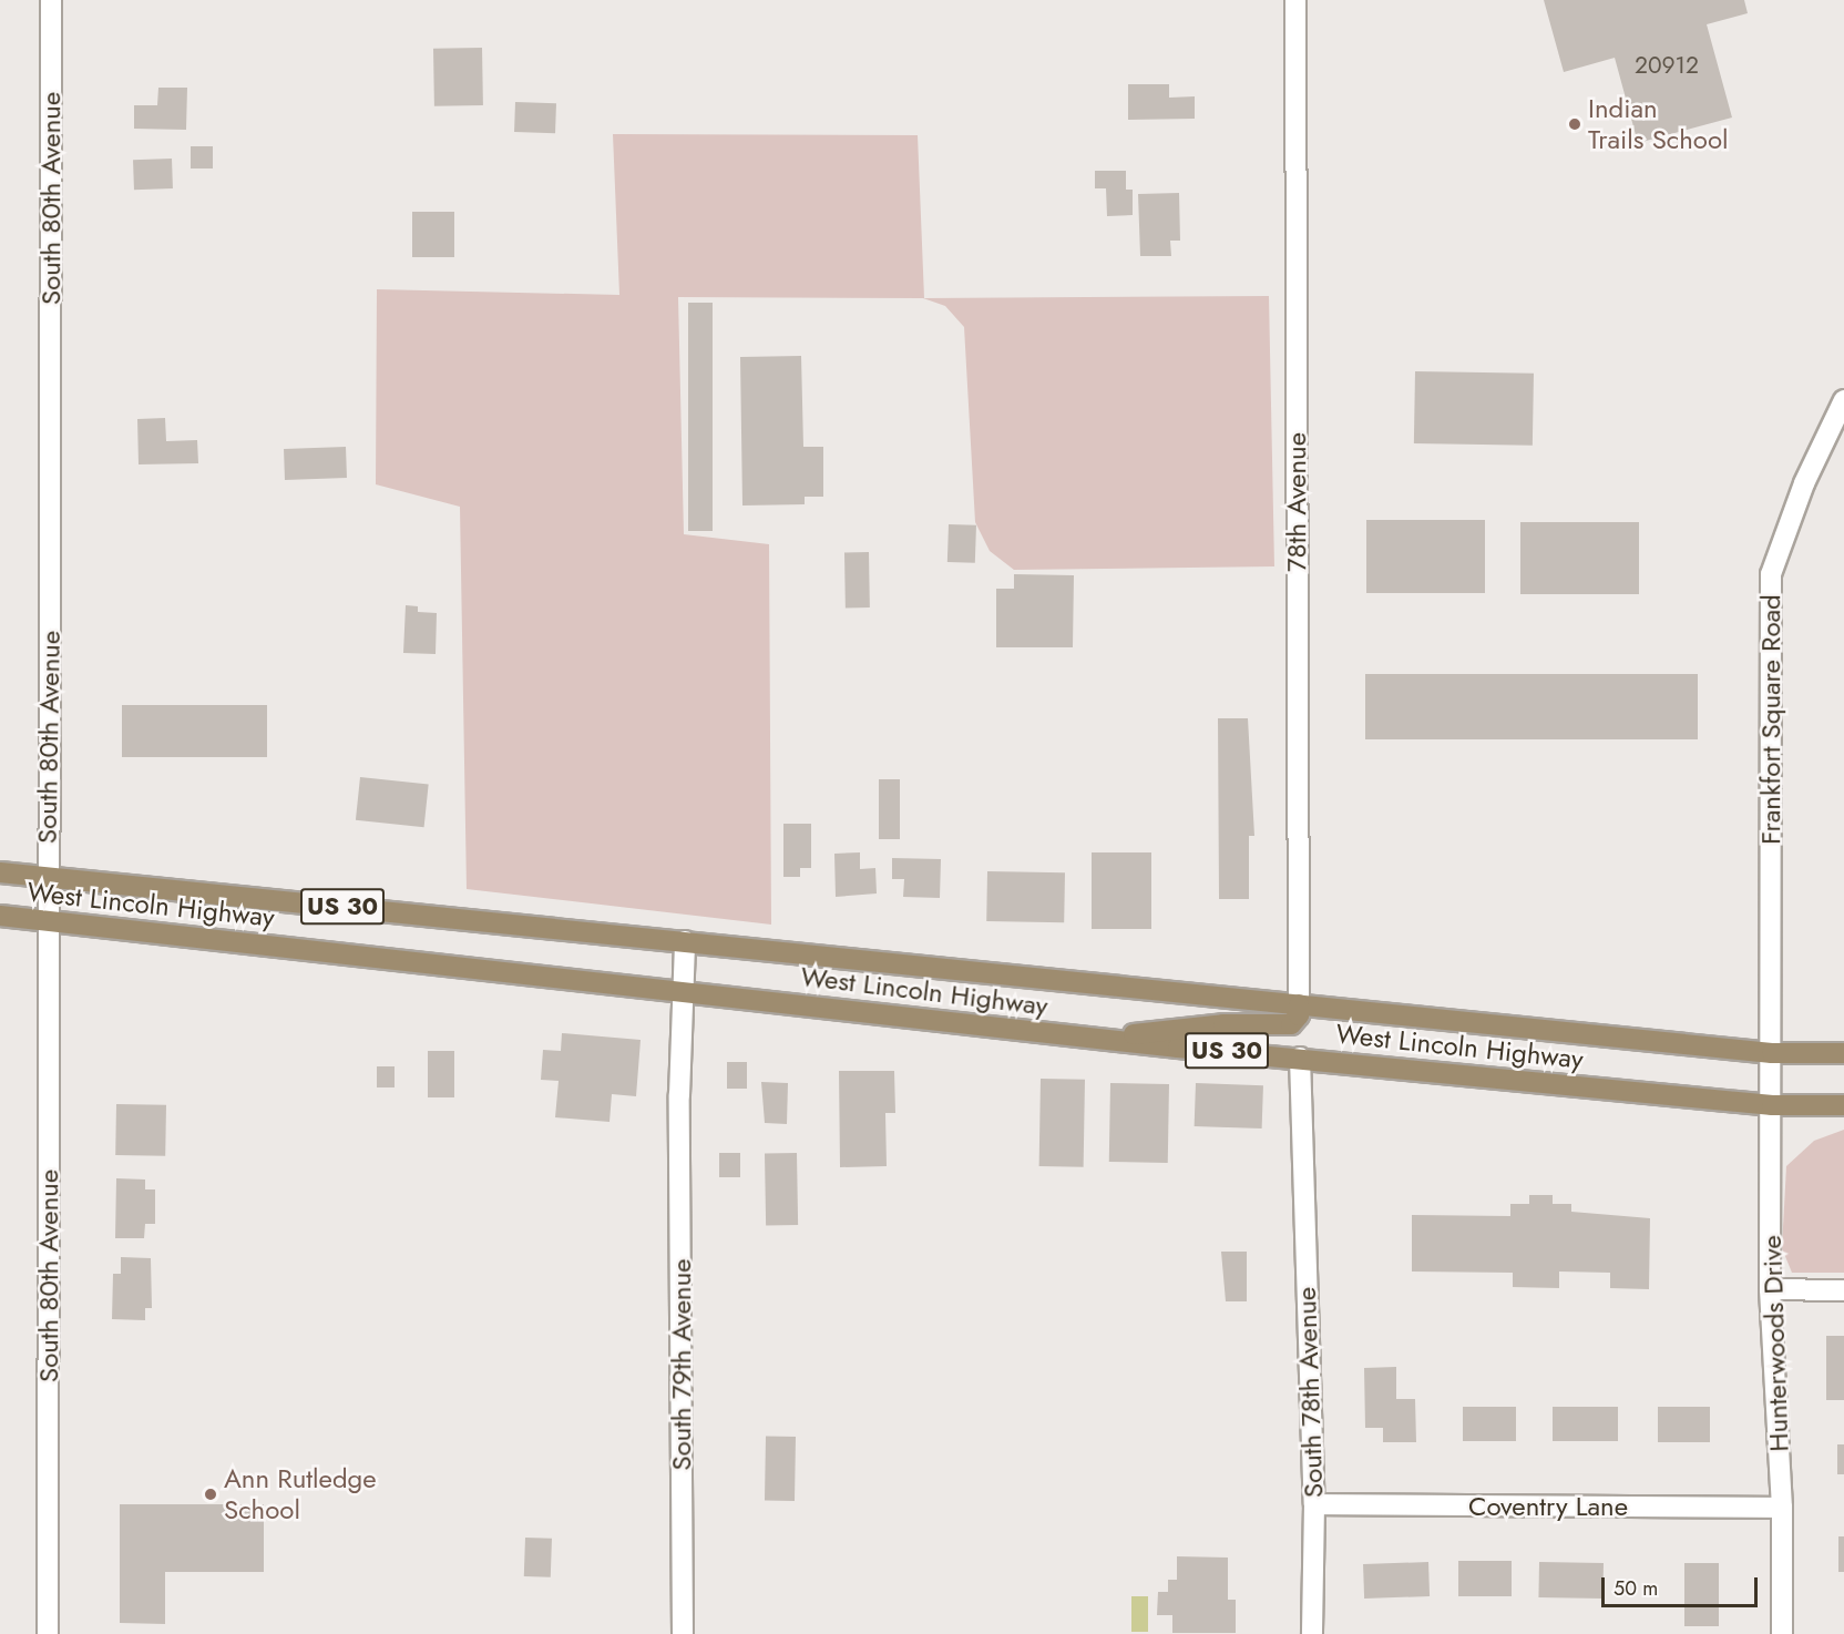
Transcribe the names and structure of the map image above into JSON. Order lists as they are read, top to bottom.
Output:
{
  "streets": {
    "main road": ["West Lincoln Highway", "US 30"],
    "street": [
      "South 80th Avenue",
      "78th Avenue",
      "Frankfort Square Road",
      "Hunterwoods Drive",
      "South 79th Avenue",
      "South 78th Avenue",
      "Coventry Lane"
    ]
  },
  "crossings": [
    ["South 80th Avenue", "West Lincoln Highway"],
    ["78th Avenue", "West Lincoln Highway"],
    ["Frankfort Square Road", "West Lincoln Highway"],
    ["Frankfort Square Road", "Hunterwoods Drive"],
    ["West Lincoln Highway", "Hunterwoods Drive"],
    ["West Lincoln Highway", "South 79th Avenue"],
    ["West Lincoln Highway", "South 78th Avenue"],
    ["Hunterwoods Drive", "Coventry Lane"],
    ["South 78th Avenue", "Coventry Lane"]
  ],
  "places": ["Indian Trails School", "Ann Rutledge School"],
  "house_numbers": ["20912"],
  "scale_bar": "50 m"
}
